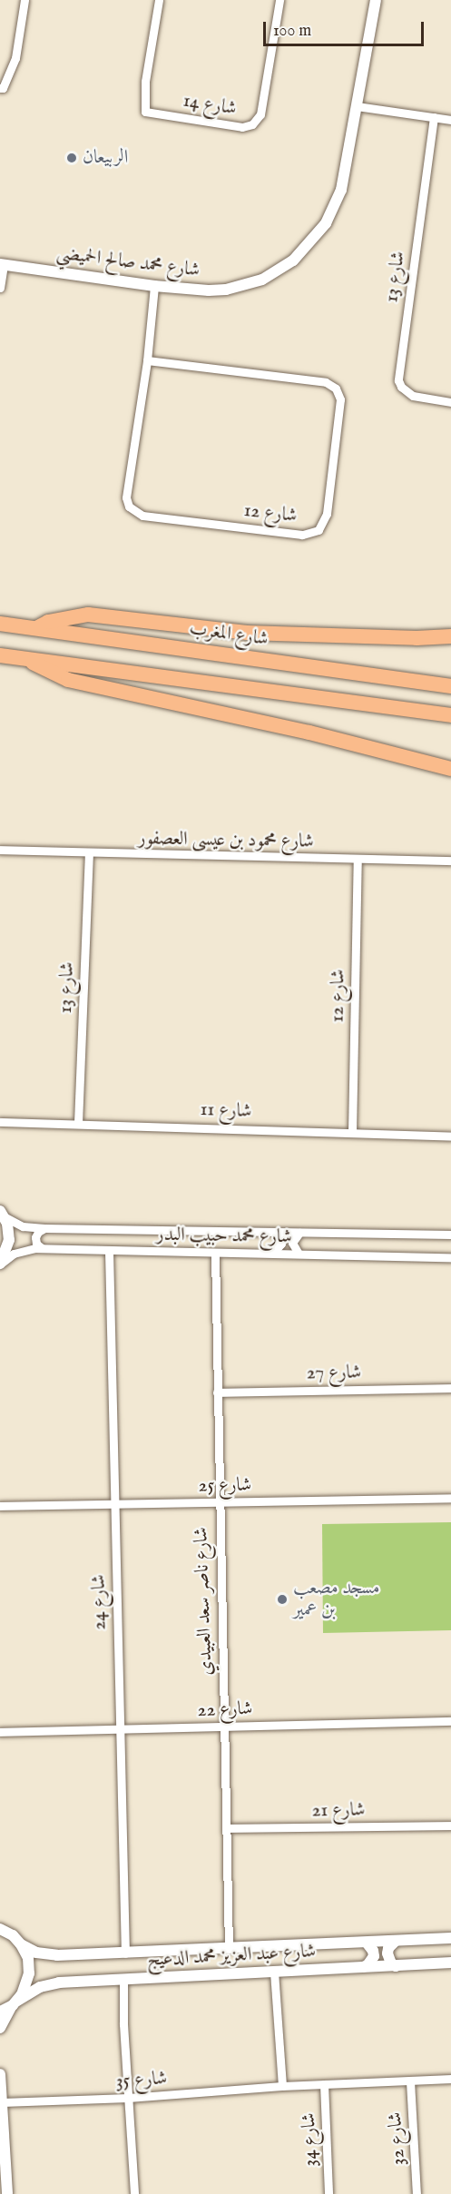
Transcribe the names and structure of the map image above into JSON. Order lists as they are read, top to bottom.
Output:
{
  "streets": {
    "highway": ["شارع المغرب"],
    "street": [
      "شارع 14",
      "شارع محمد صالح الحميضي",
      "شارع 13",
      "شارع 12",
      "شارع محمود بن عيسى العصفور",
      "شارع 11",
      "شارع محمد حبيب البدر",
      "شارع 27",
      "شارع 25",
      "شارع ناصر سعد العبيدي",
      "شارع 24",
      "شارع 22",
      "شارع 21",
      "شارع عبد العزيز محمد الدعيج",
      "شارع 35",
      "شارع 32",
      "شارع 34"
    ]
  },
  "crossings": [
    ["شارع محمد صالح الحميضي", "شارع 12"],
    ["شارع 13", "شارع محمود بن عيسى العصفور"],
    ["شارع 13", "شارع 11"],
    ["شارع 12", "شارع محمود بن عيسى العصفور"],
    ["شارع 12", "شارع 11"],
    ["شارع محمد حبيب البدر", "شارع ناصر سعد العبيدي"],
    ["شارع محمد حبيب البدر", "شارع 24"],
    ["شارع 27", "شارع ناصر سعد العبيدي"],
    ["شارع 25", "شارع ناصر سعد العبيدي"],
    ["شارع 25", "شارع 24"],
    ["شارع ناصر سعد العبيدي", "شارع 22"],
    ["شارع ناصر سعد العبيدي", "شارع 21"],
    ["شارع ناصر سعد العبيدي", "شارع عبد العزيز محمد الدعيج"],
    ["شارع 24", "شارع 22"],
    ["شارع 24", "شارع عبد العزيز محمد الدعيج"],
    ["شارع 35", "شارع 32"],
    ["شارع 35", "شارع 34"]
  ],
  "places": ["الربيعان", "مسجد مصعب بن عمير"],
  "scale_bar": "100 m"
}
